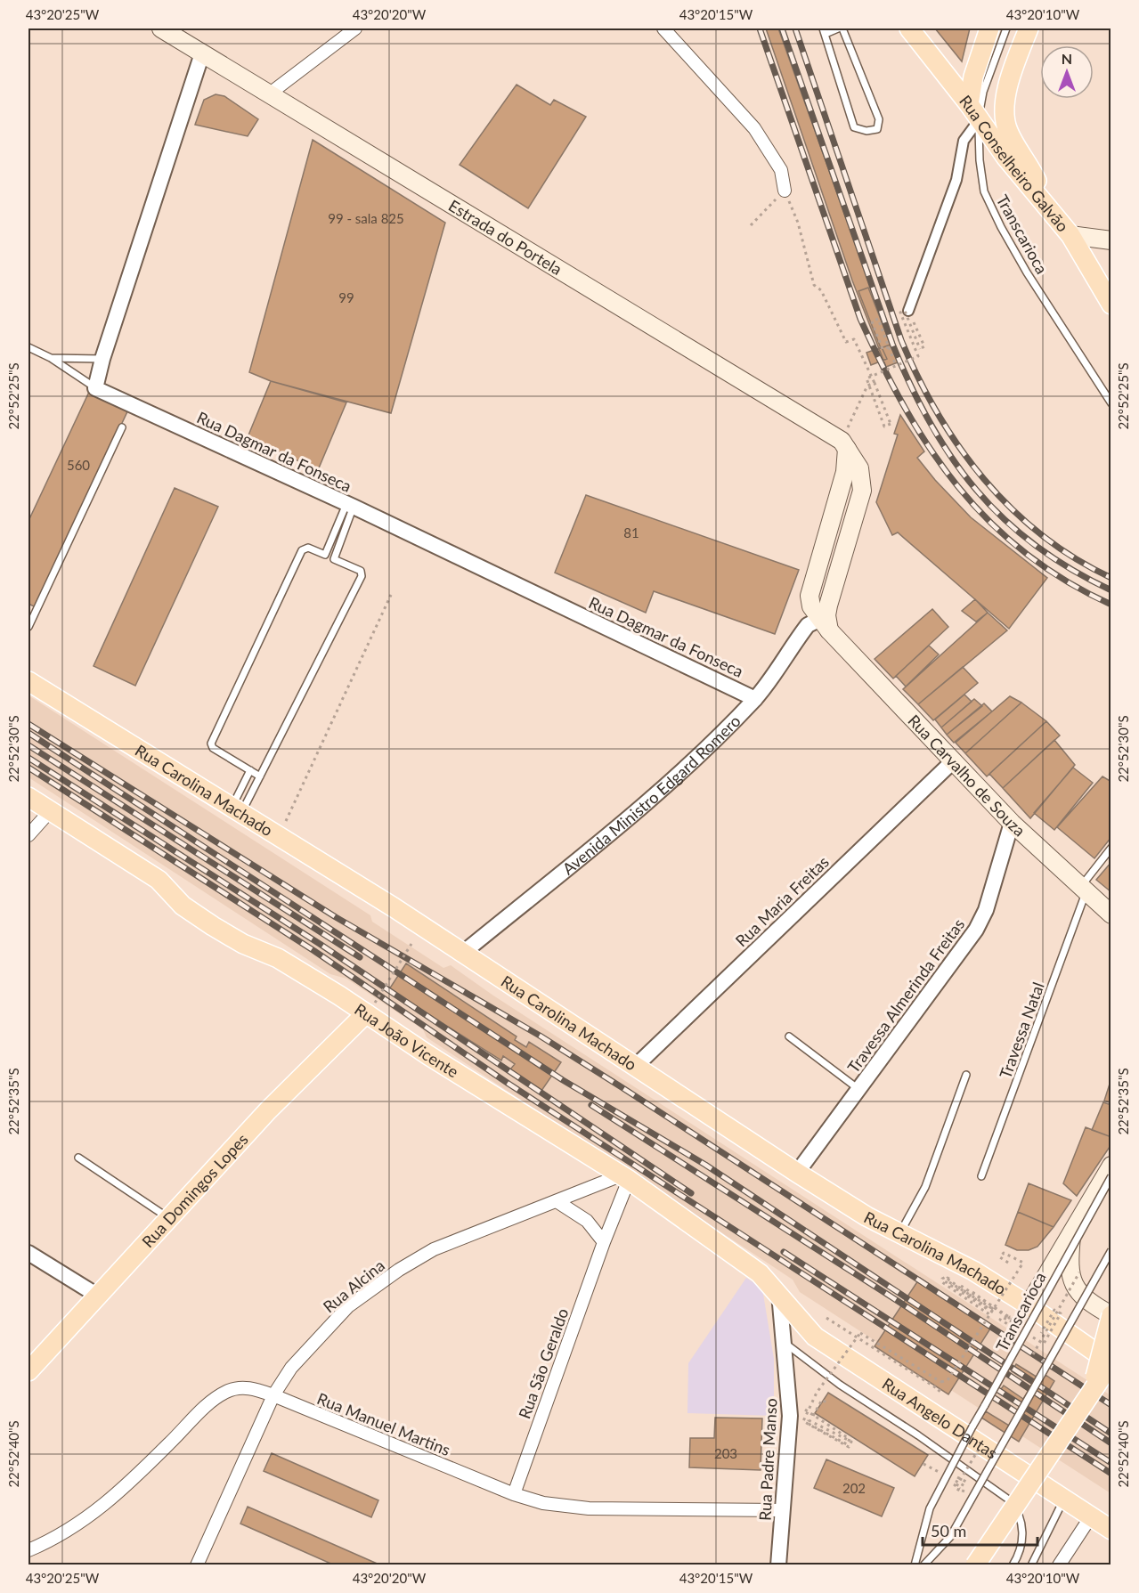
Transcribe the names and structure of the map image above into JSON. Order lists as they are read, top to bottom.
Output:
{
  "streets": {
    "main road": [
      "Rua Conselheiro Galvão",
      "Estrada do Portela",
      "Rua Carvalho de Souza",
      "Rua Carolina Machado",
      "Rua João Vicente",
      "Rua Domingos Lopes",
      "Rua Angelo Dantas"
    ],
    "street": [
      "Rua Dagmar da Fonseca",
      "Avenida Ministro Edgard Romero",
      "Rua Maria Freitas",
      "Travessa Almerinda Freitas",
      "Rua Alcina",
      "Rua São Geraldo",
      "Rua Manuel Martins",
      "Rua Padre Manso"
    ],
    "lane": ["Transcarioca", "Travessa Natal"]
  },
  "crossings": [
    ["Rua Conselheiro Galvão", "Transcarioca"],
    ["Rua Dagmar da Fonseca", "Avenida Ministro Edgard Romero"],
    ["Rua Carvalho de Souza", "Avenida Ministro Edgard Romero"],
    ["Rua Carvalho de Souza", "Rua Maria Freitas"],
    ["Rua Carvalho de Souza", "Travessa Almerinda Freitas"],
    ["Rua Carvalho de Souza", "Travessa Natal"],
    ["Rua Carolina Machado", "Avenida Ministro Edgard Romero"],
    ["Rua Carolina Machado", "Rua Maria Freitas"],
    ["Rua Carolina Machado", "Travessa Almerinda Freitas"],
    ["Rua João Vicente", "Rua Domingos Lopes"],
    ["Rua João Vicente", "Rua Alcina"],
    ["Rua João Vicente", "Rua São Geraldo"],
    ["Rua João Vicente", "Rua Angelo Dantas"],
    ["Rua João Vicente", "Rua Padre Manso"],
    ["Rua Alcina", "Rua São Geraldo"],
    ["Rua Alcina", "Rua Manuel Martins"],
    ["Rua São Geraldo", "Rua Manuel Martins"],
    ["Rua Angelo Dantas", "Rua Padre Manso"],
    ["Rua Manuel Martins", "Rua Padre Manso"]
  ],
  "house_numbers": [
    "99 - sala 825",
    "99",
    "560",
    "81",
    "203",
    "202"
  ],
  "scale_bar": "50 m",
  "north": "top",
  "coordinates": [
    "43°20'25\"W",
    "43°20'20\"W",
    "43°20'15\"W",
    "43°20'10\"W",
    "22°52'25\"S",
    "22°52'30\"S",
    "22°52'35\"S",
    "22°52'40\"S"
  ]
}
